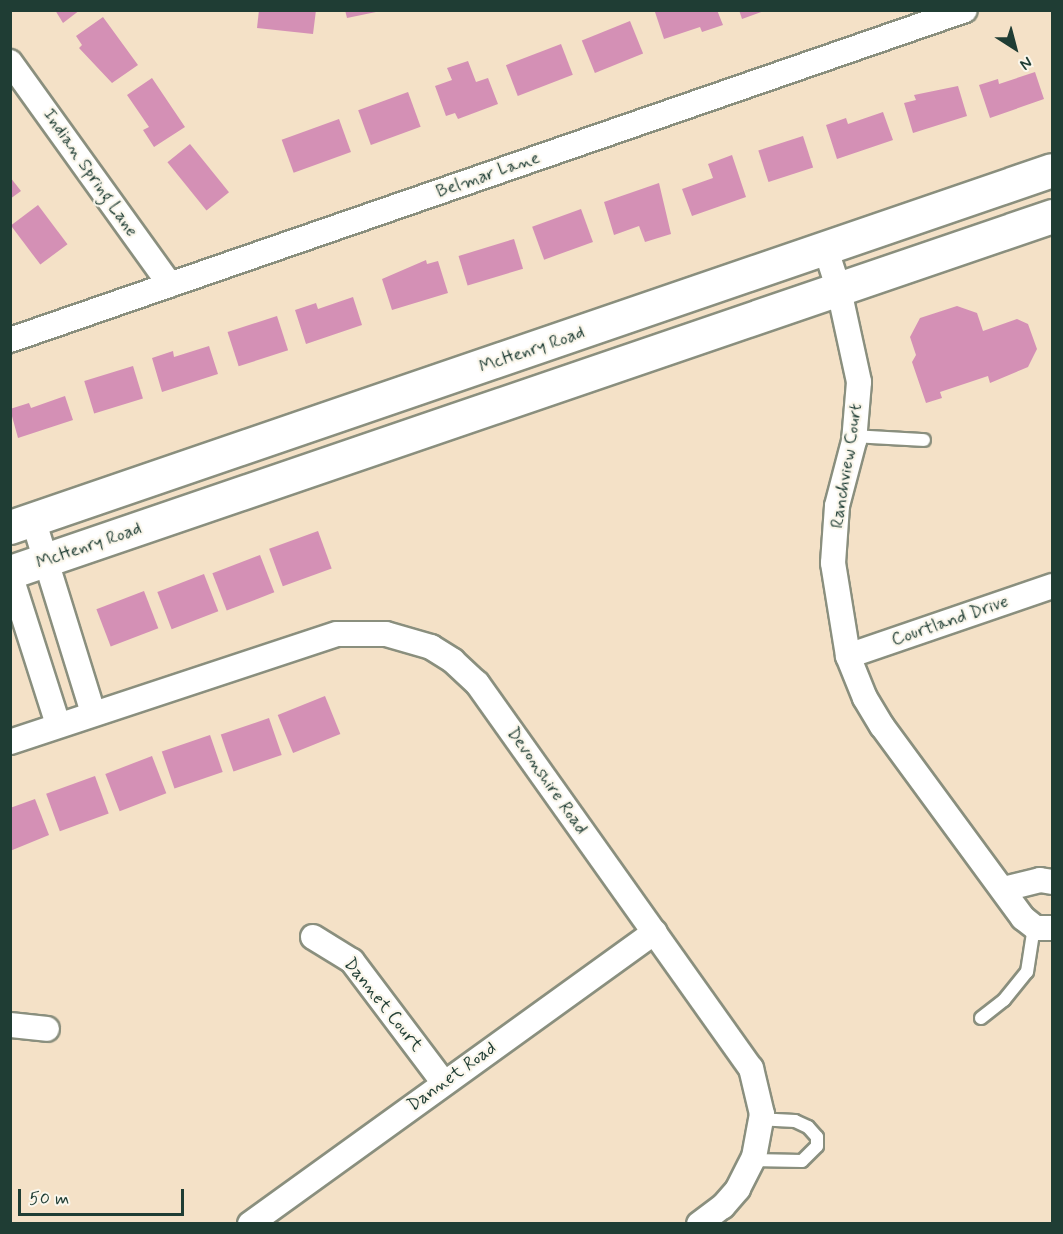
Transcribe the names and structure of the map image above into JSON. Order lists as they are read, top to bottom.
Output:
{
  "streets": {
    "main road": ["McHenry Road"],
    "street": [
      "Indian Spring Lane",
      "Belmar Lane",
      "Ranchview Court",
      "Courtland Drive",
      "Devonshire Road",
      "Dannet Court",
      "Dannet Road"
    ]
  },
  "crossings": [
    ["Indian Spring Lane", "Belmar Lane"],
    ["McHenry Road", "Ranchview Court"],
    ["Ranchview Court", "Courtland Drive"],
    ["Devonshire Road", "Dannet Road"],
    ["Dannet Court", "Dannet Road"]
  ],
  "scale_bar": "50 m",
  "north": "bottom right"
}
